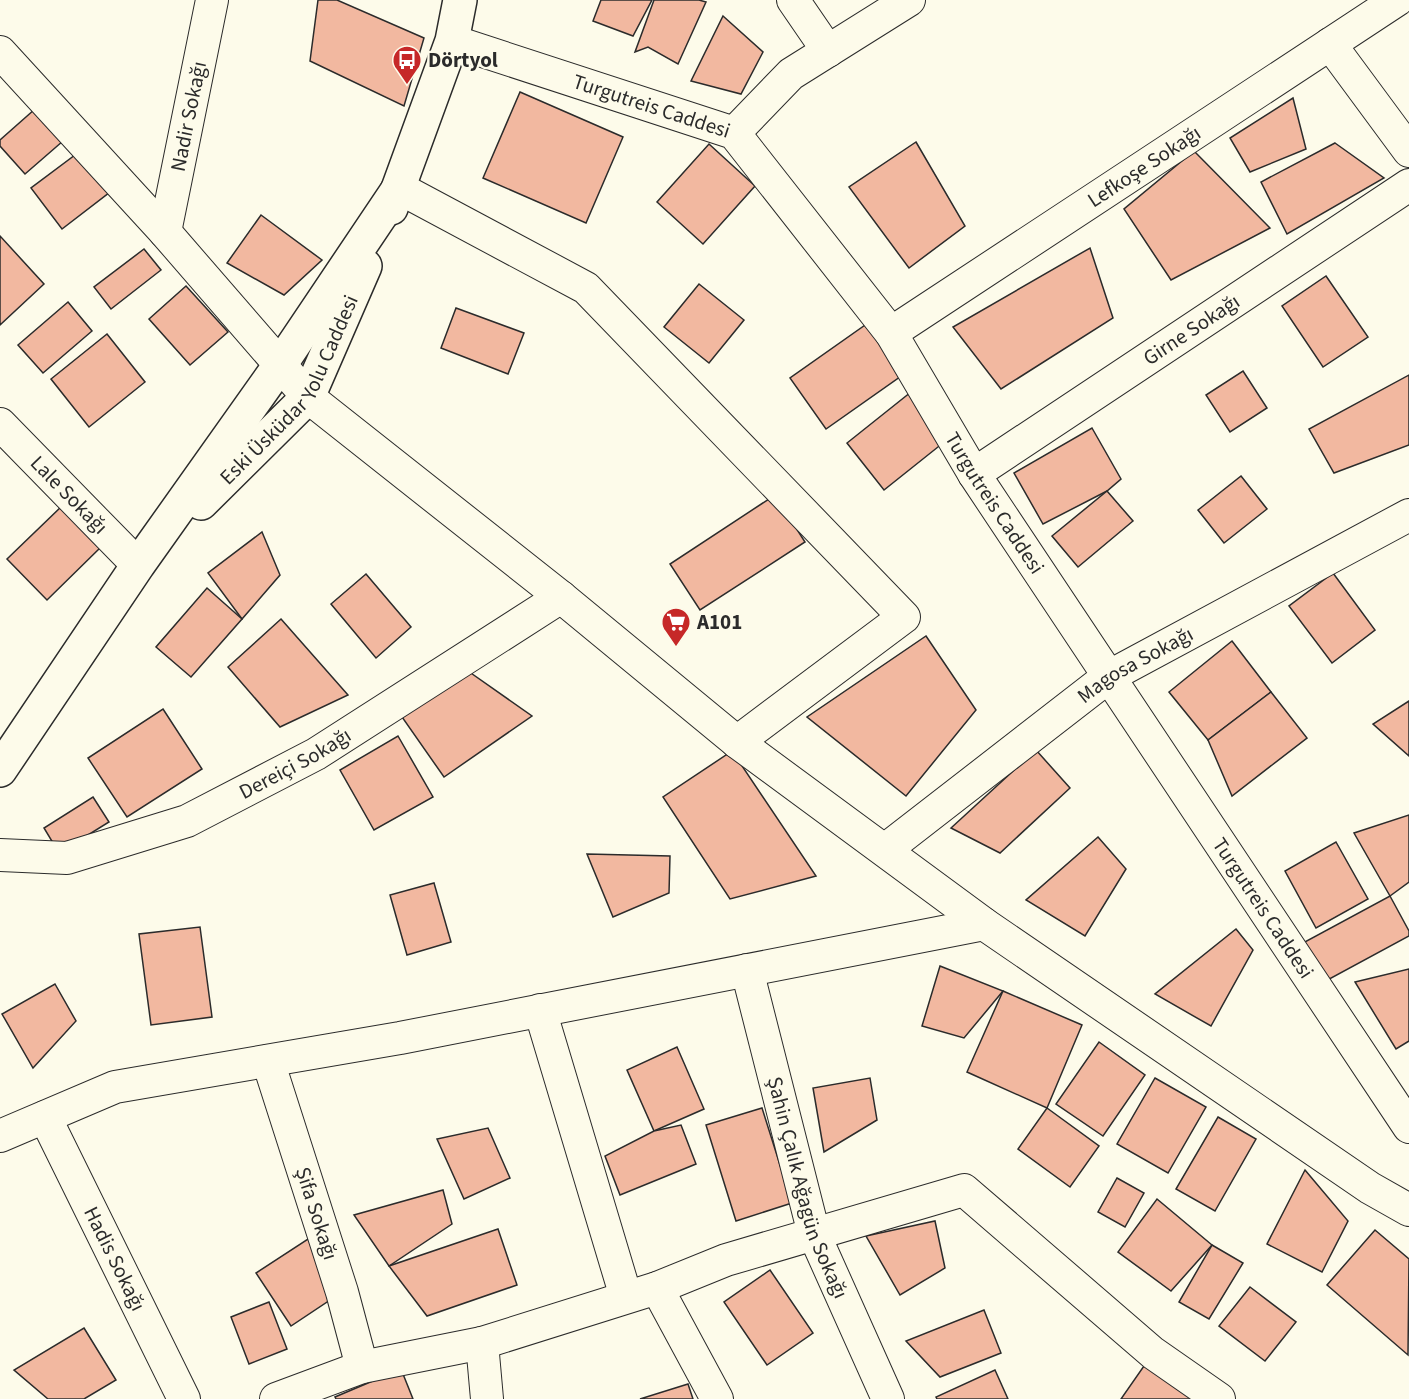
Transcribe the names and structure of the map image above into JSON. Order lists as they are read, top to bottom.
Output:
{
  "streets": {
    "street": [
      "Turgutreis Caddesi",
      "Nadir Sokağı",
      "Lefkoşe Sokağı",
      "Girne Sokağı",
      "Eski Üsküdar Yolu Caddesi",
      "Lale Sokağı",
      "Magosa Sokağı",
      "Dereiçi Sokağı",
      "Şahin Çalık Ağagün Sokağı",
      "Şifa Sokağı",
      "Hadis Sokağı"
    ]
  },
  "crossings": [
    ["Turgutreis Caddesi", "Lefkoşe Sokağı"],
    ["Turgutreis Caddesi", "Girne Sokağı"],
    ["Turgutreis Caddesi", "Eski Üsküdar Yolu Caddesi"],
    ["Turgutreis Caddesi", "Magosa Sokağı"],
    ["Eski Üsküdar Yolu Caddesi", "Lale Sokağı"]
  ],
  "places": {
    "bus stop": ["Dörtyol"],
    "supermarket": ["A101"]
  }
}
